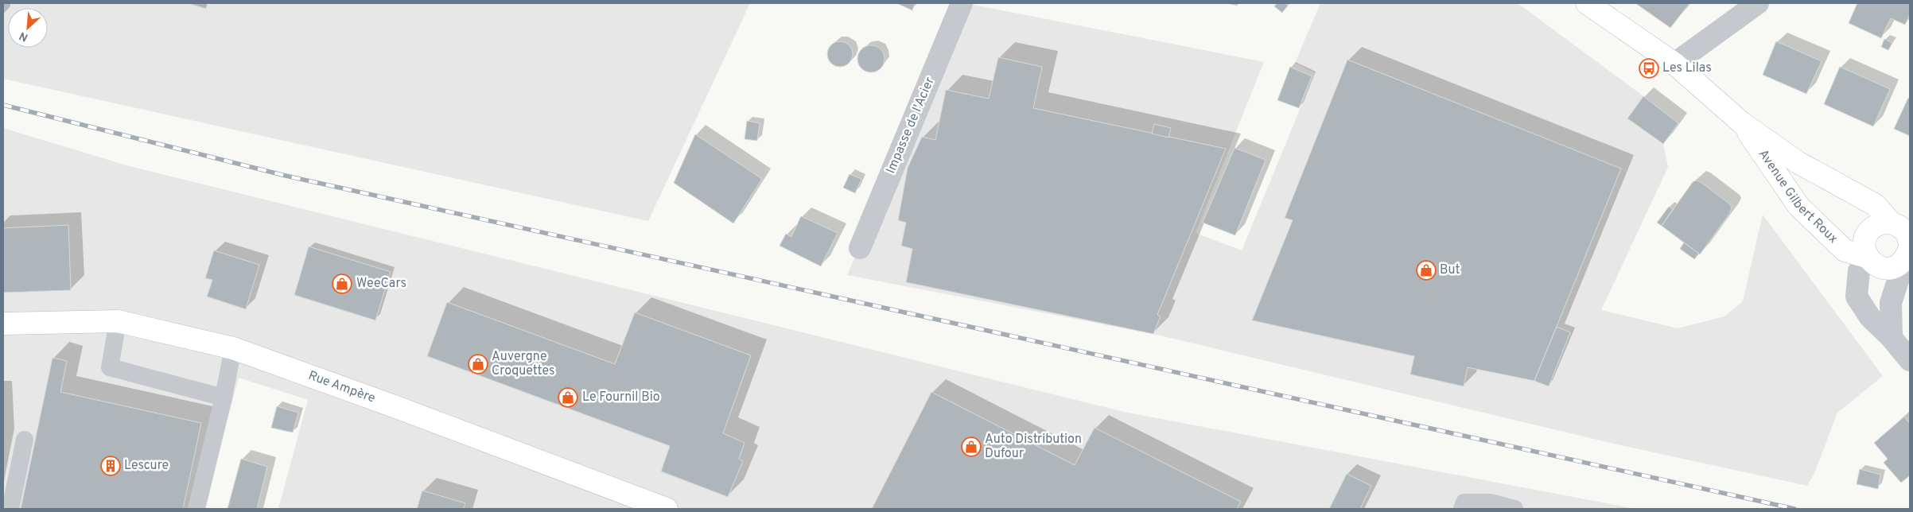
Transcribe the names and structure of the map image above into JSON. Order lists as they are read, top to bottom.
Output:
{
  "streets": {
    "main road": ["Avenue Gilbert Roux", "Rue Ampère"],
    "street": ["Impasse de l'Acier"]
  },
  "places": {
    "bus stop": ["Les Lilas"],
    "shop": [
      "But",
      "WeeCars",
      "Auvergne Croquettes",
      "Le Fournil Bio",
      "Auto Distribution Dufour"
    ],
    "building": ["Lescure"]
  },
  "north": "bottom left"
}
